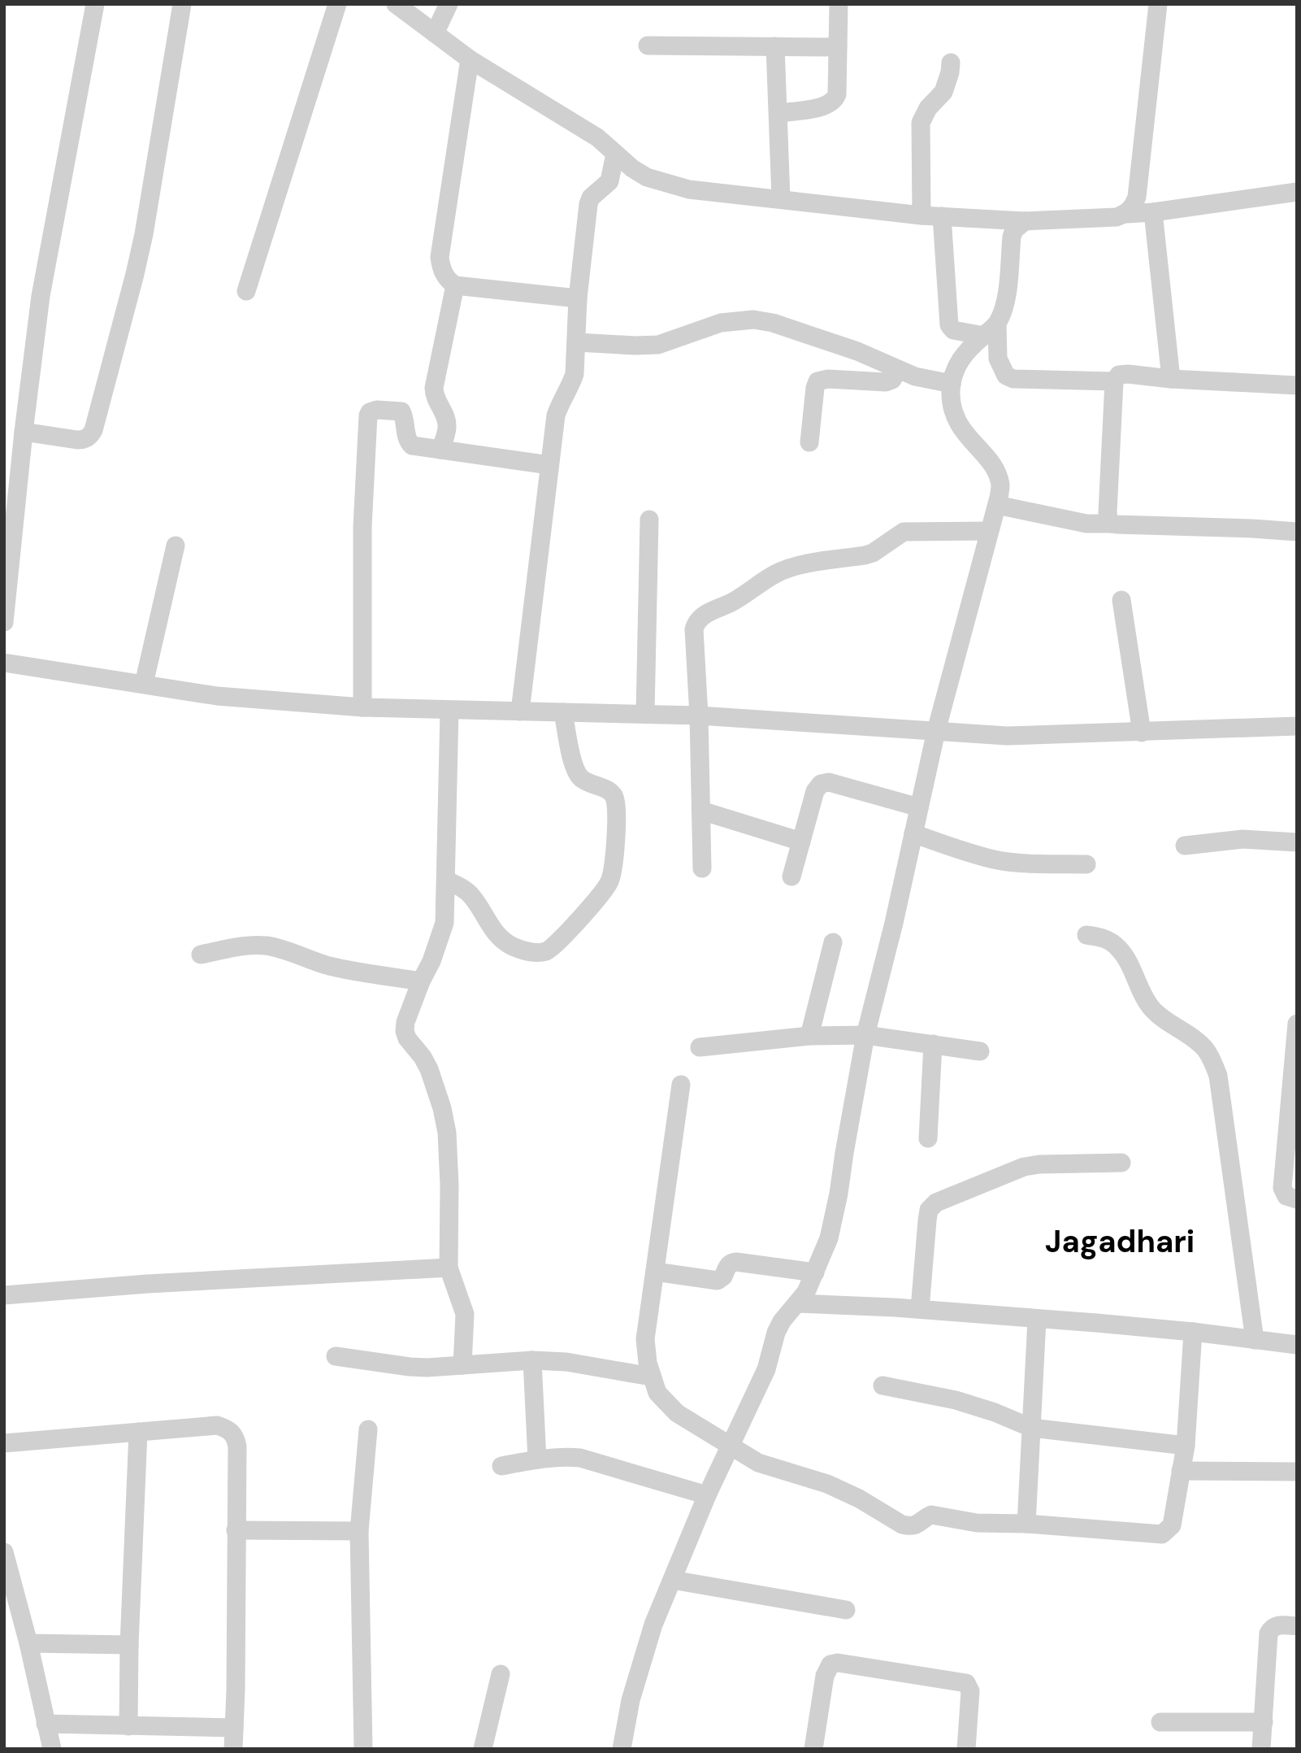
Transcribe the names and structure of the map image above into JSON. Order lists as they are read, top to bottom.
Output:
{
  "districts": ["Jagadhari"]
}
